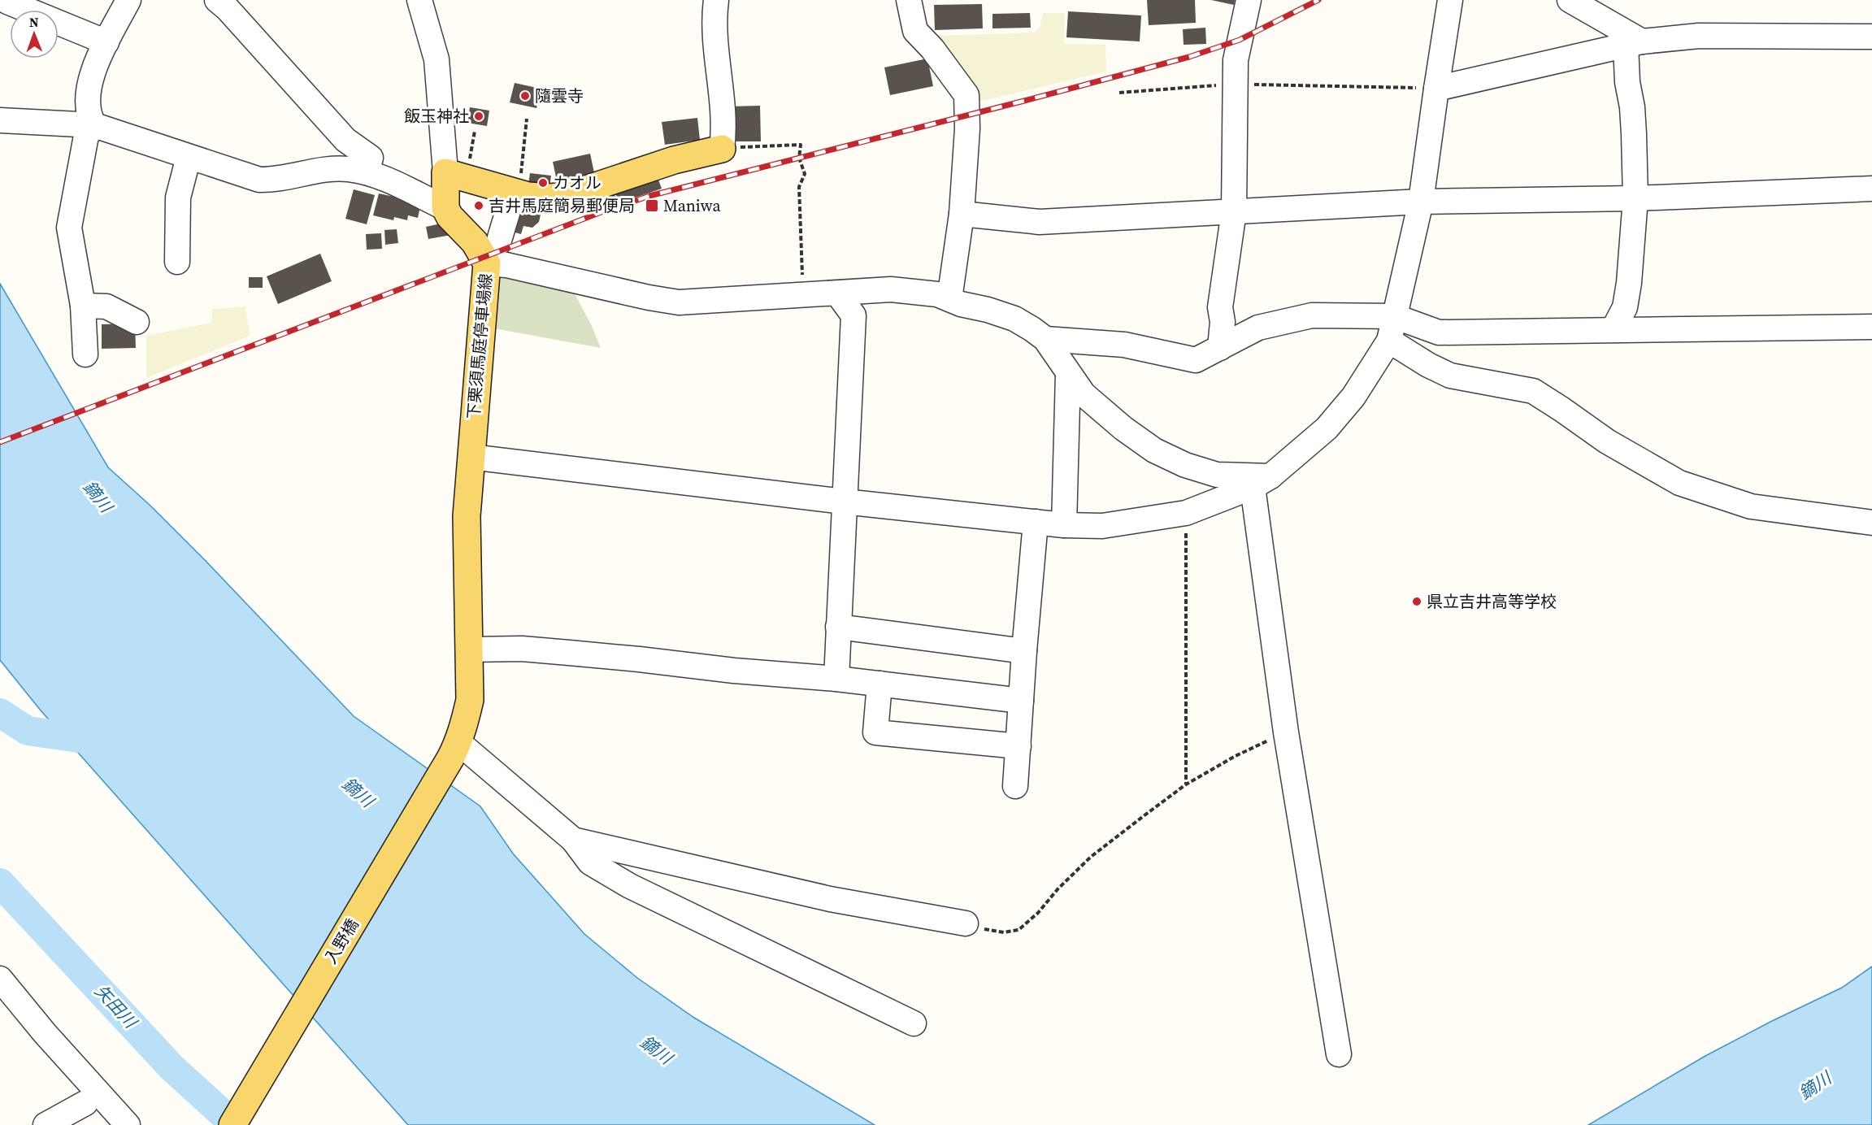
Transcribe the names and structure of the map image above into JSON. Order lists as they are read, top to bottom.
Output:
{
  "streets": {
    "main road": ["下栗須馬庭停車場線", "入野橋"]
  },
  "crossings": [
    ["下栗須馬庭停車場線", "入野橋"]
  ],
  "water": ["鏑川", "矢田川"],
  "places": {
    "other": [
      "隨雲寺",
      "飯玉神社",
      "カオル",
      "吉井馬庭簡易郵便局",
      "県立吉井高等学校"
    ],
    "transit": ["Maniwa"]
  },
  "north": "top"
}
